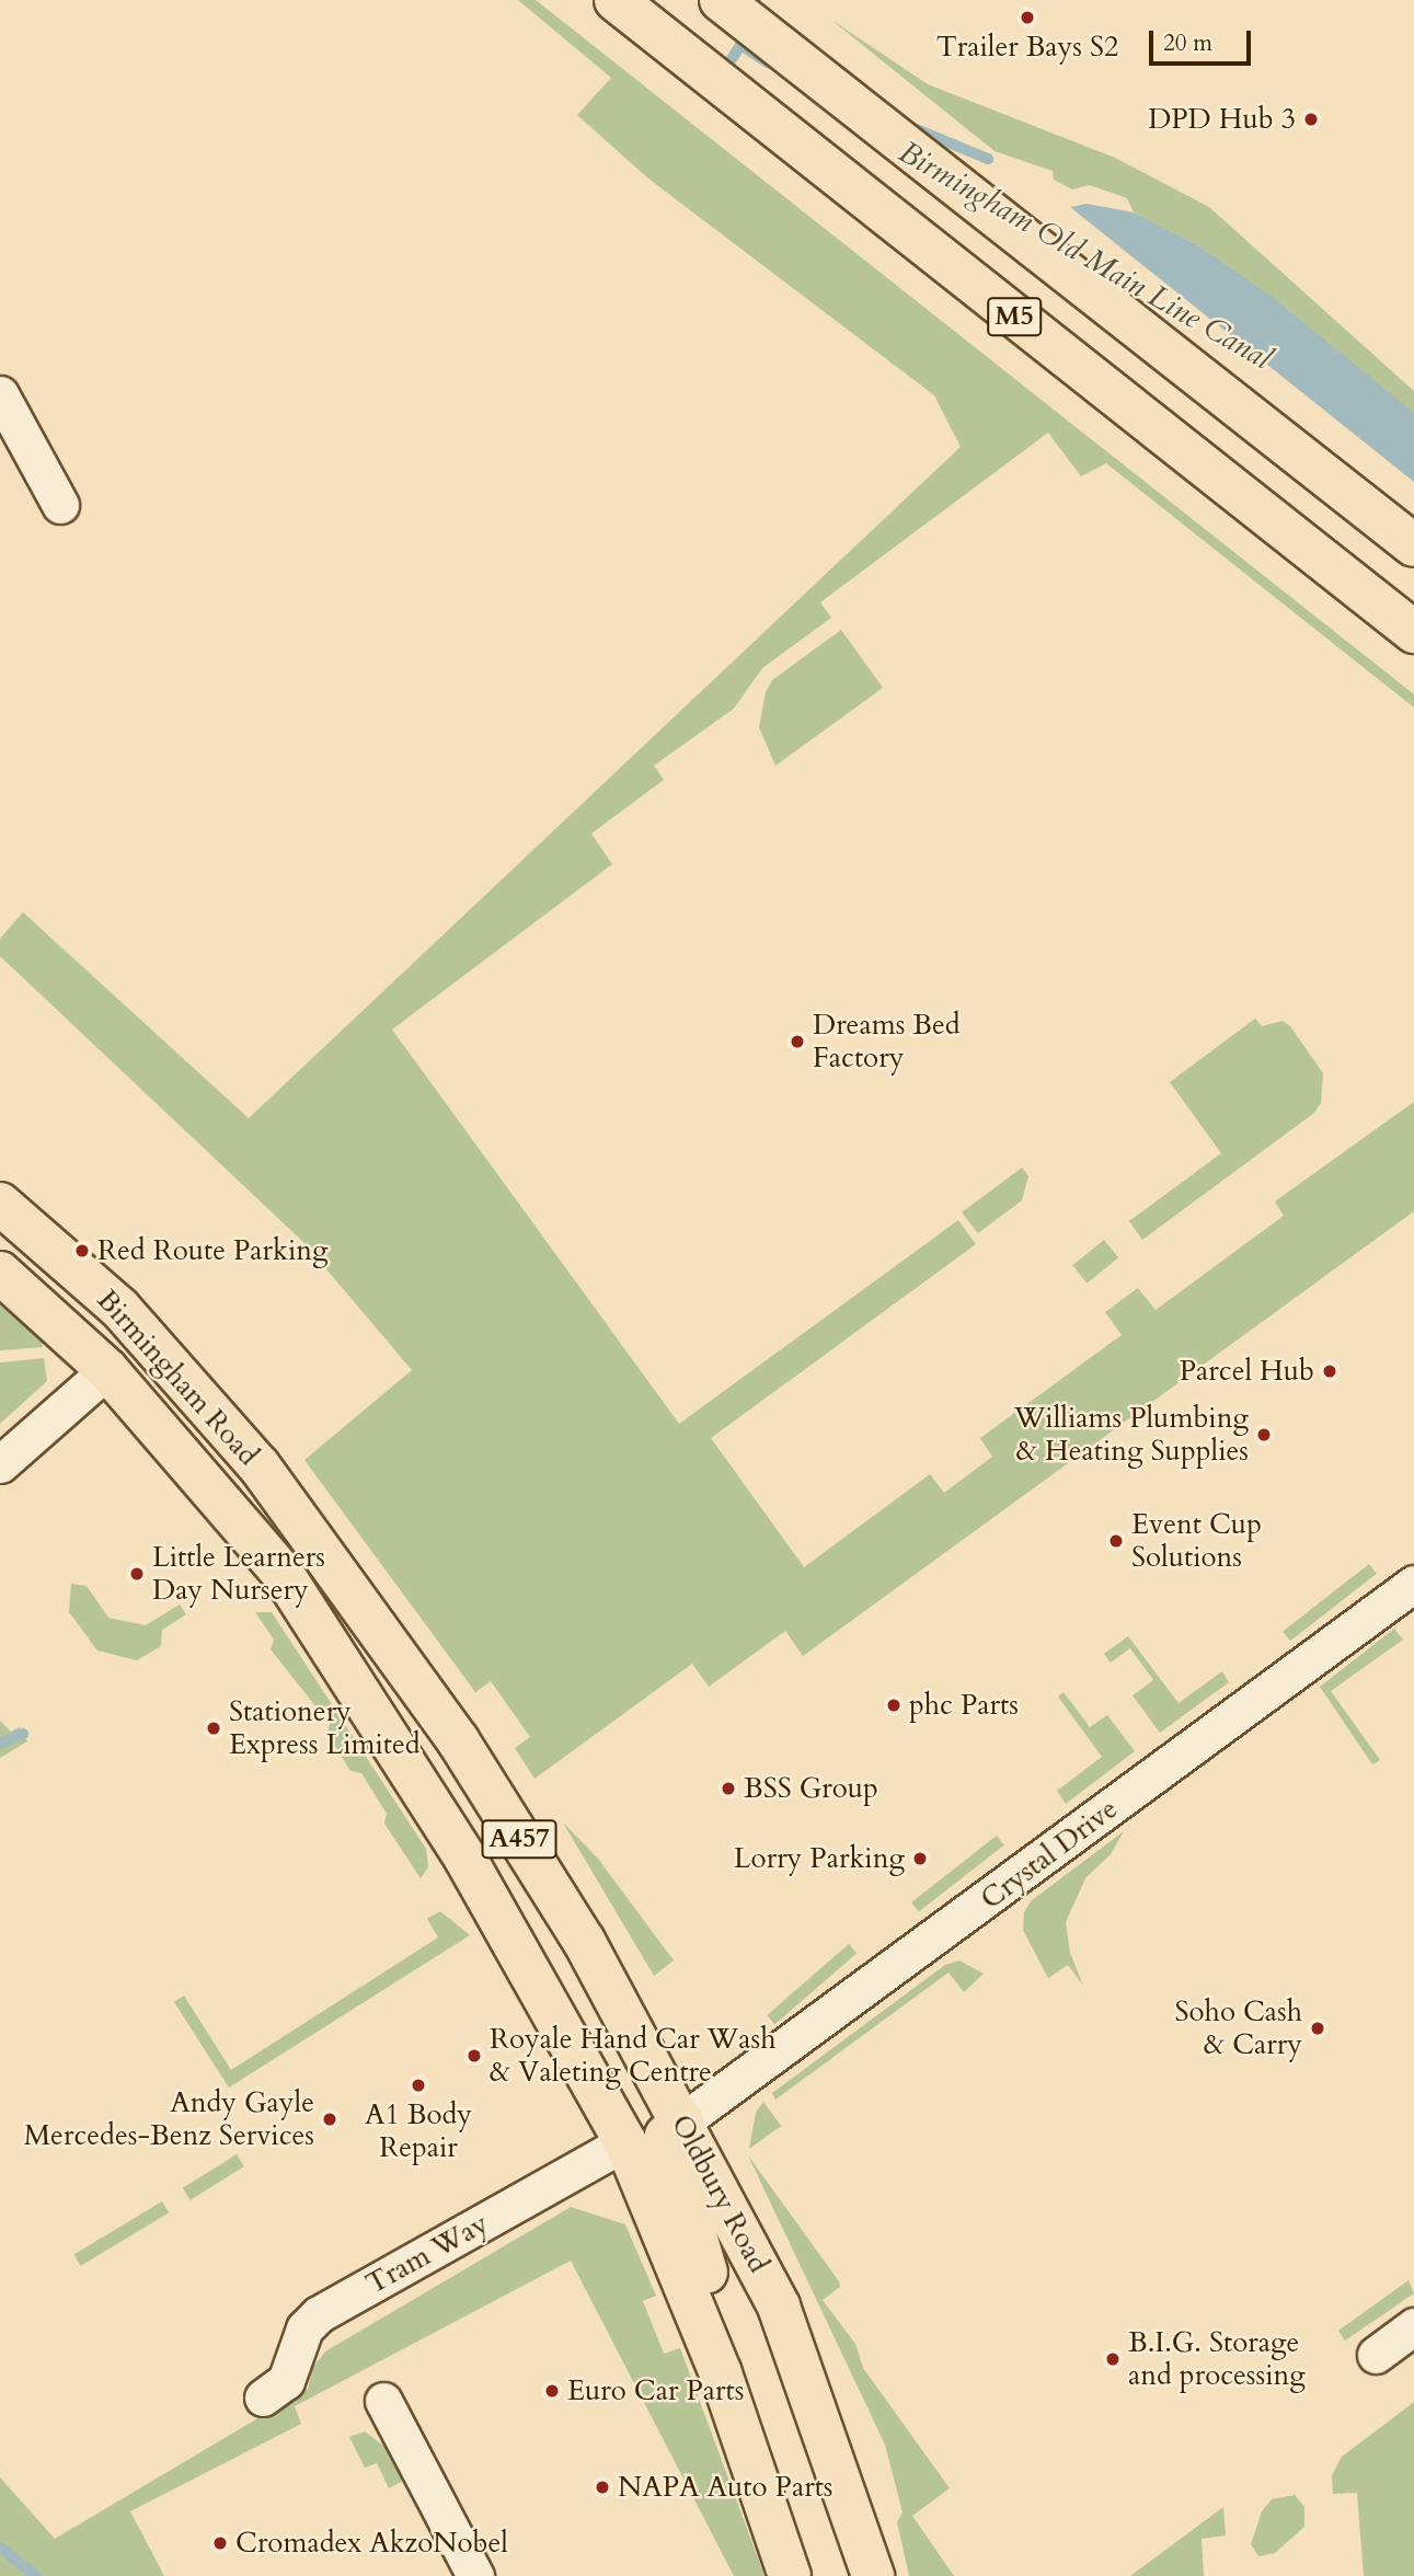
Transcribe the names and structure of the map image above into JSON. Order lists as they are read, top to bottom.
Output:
{
  "streets": {
    "main road": [
      "M5",
      "Birmingham Road",
      "A457",
      "Oldbury Road"
    ],
    "street": ["Crystal Drive", "Tram Way"]
  },
  "crossings": [
    ["Birmingham Road", "Oldbury Road"],
    ["Crystal Drive", "Oldbury Road"],
    ["Oldbury Road", "Tram Way"]
  ],
  "water": ["Birmingham Old Main Line Canal"],
  "places": [
    "Trailer Bays S2",
    "DPD Hub 3",
    "Dreams Bed Factory",
    "Red Route Parking",
    "Parcel Hub",
    "Williams Plumbing & Heating Supplies",
    "Event Cup Solutions",
    "Little Learners Day Nursery",
    "phc Parts",
    "Stationery Express Limited",
    "BSS Group",
    "Lorry Parking",
    "Soho Cash & Carry",
    "Royale Hand Car Wash & Valeting Centre",
    "A1 Body Repair",
    "Andy Gayle Mercedes-Benz Services",
    "B.I.G. Storage and processing",
    "Euro Car Parts",
    "NAPA Auto Parts",
    "Cromadex AkzoNobel"
  ],
  "scale_bar": "20 m"
}
